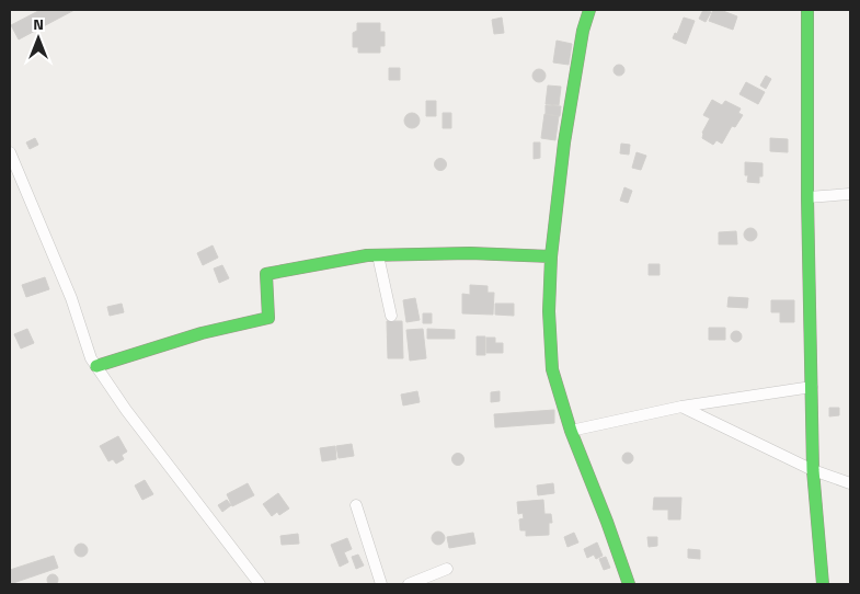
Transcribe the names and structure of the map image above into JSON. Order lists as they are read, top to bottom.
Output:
{
  "north": "top"
}
